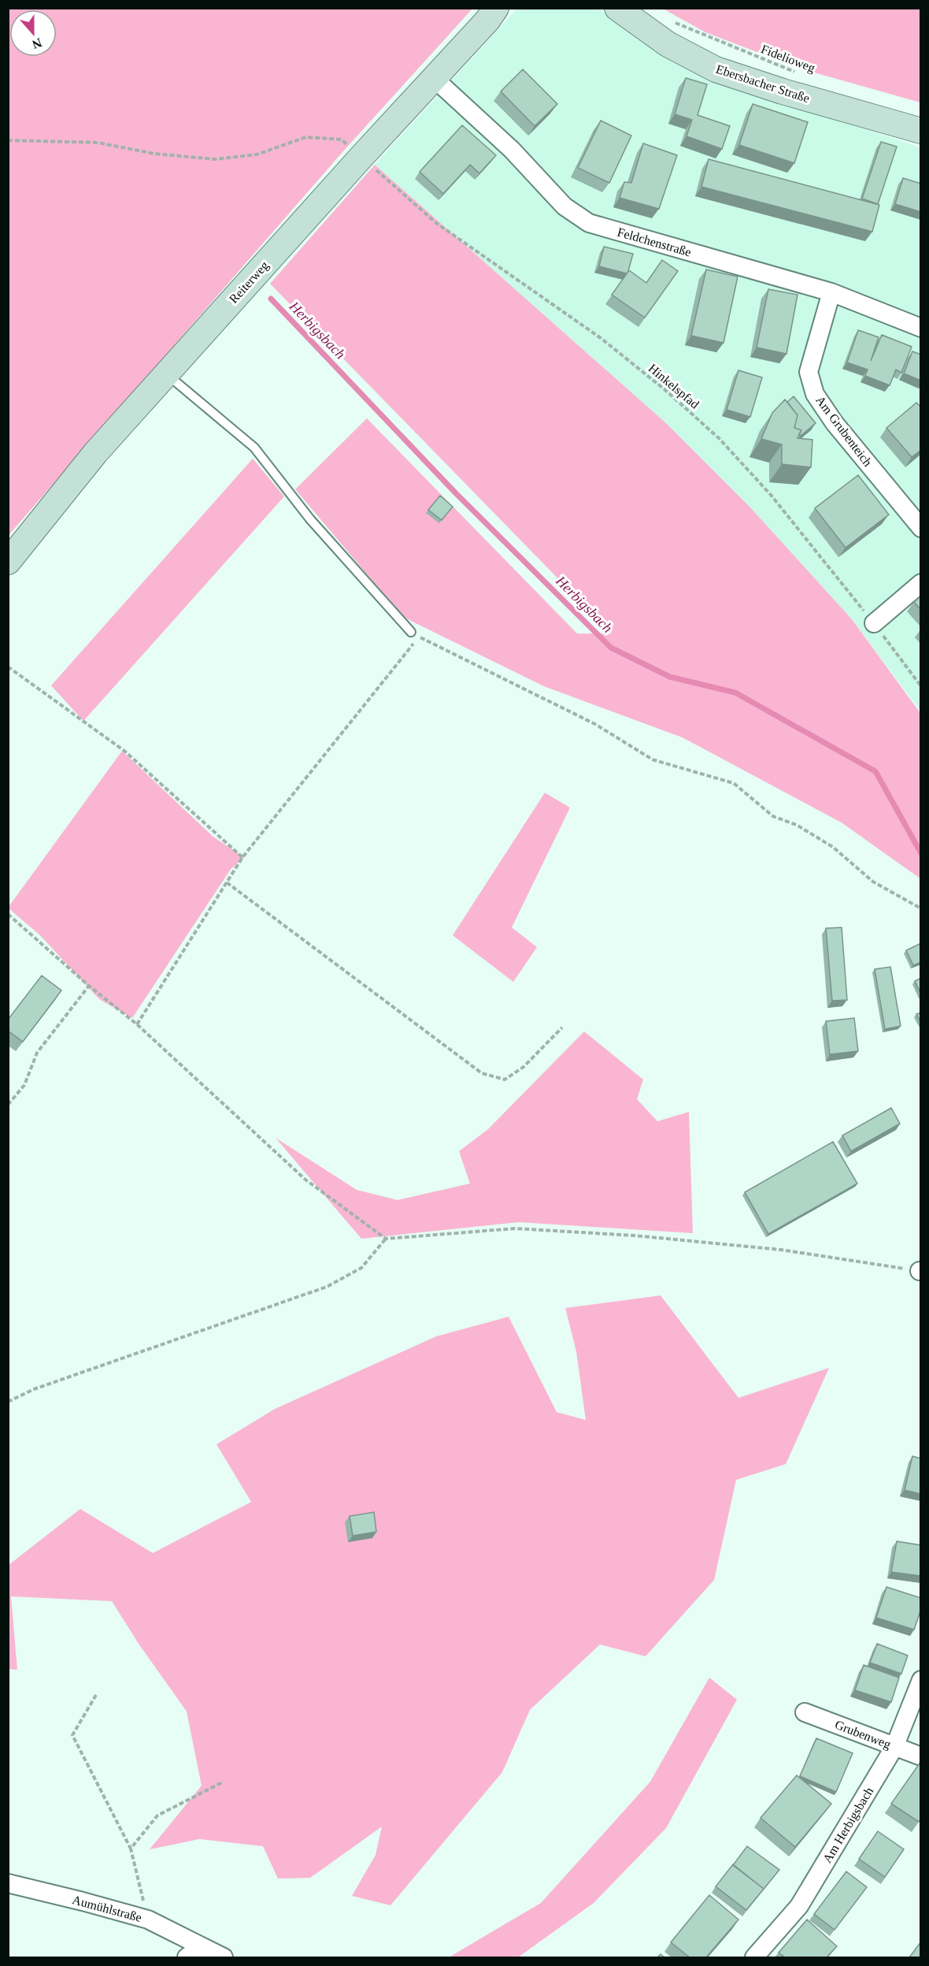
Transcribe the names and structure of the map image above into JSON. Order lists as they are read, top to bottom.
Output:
{
  "streets": {
    "street": [
      "Ebersbacher Straße",
      "Feldchenstraße",
      "Reiterweg",
      "Am Grubenteich",
      "Grubenweg",
      "Am Herbigsbach",
      "Aumühlstraße"
    ],
    "path": ["Fidelioweg", "Hinkelspfad"]
  },
  "crossings": [
    ["Feldchenstraße", "Reiterweg"],
    ["Feldchenstraße", "Am Grubenteich"],
    ["Reiterweg", "Hinkelspfad"],
    ["Grubenweg", "Am Herbigsbach"]
  ],
  "water": ["Herbigsbach"],
  "north": "bottom"
}
